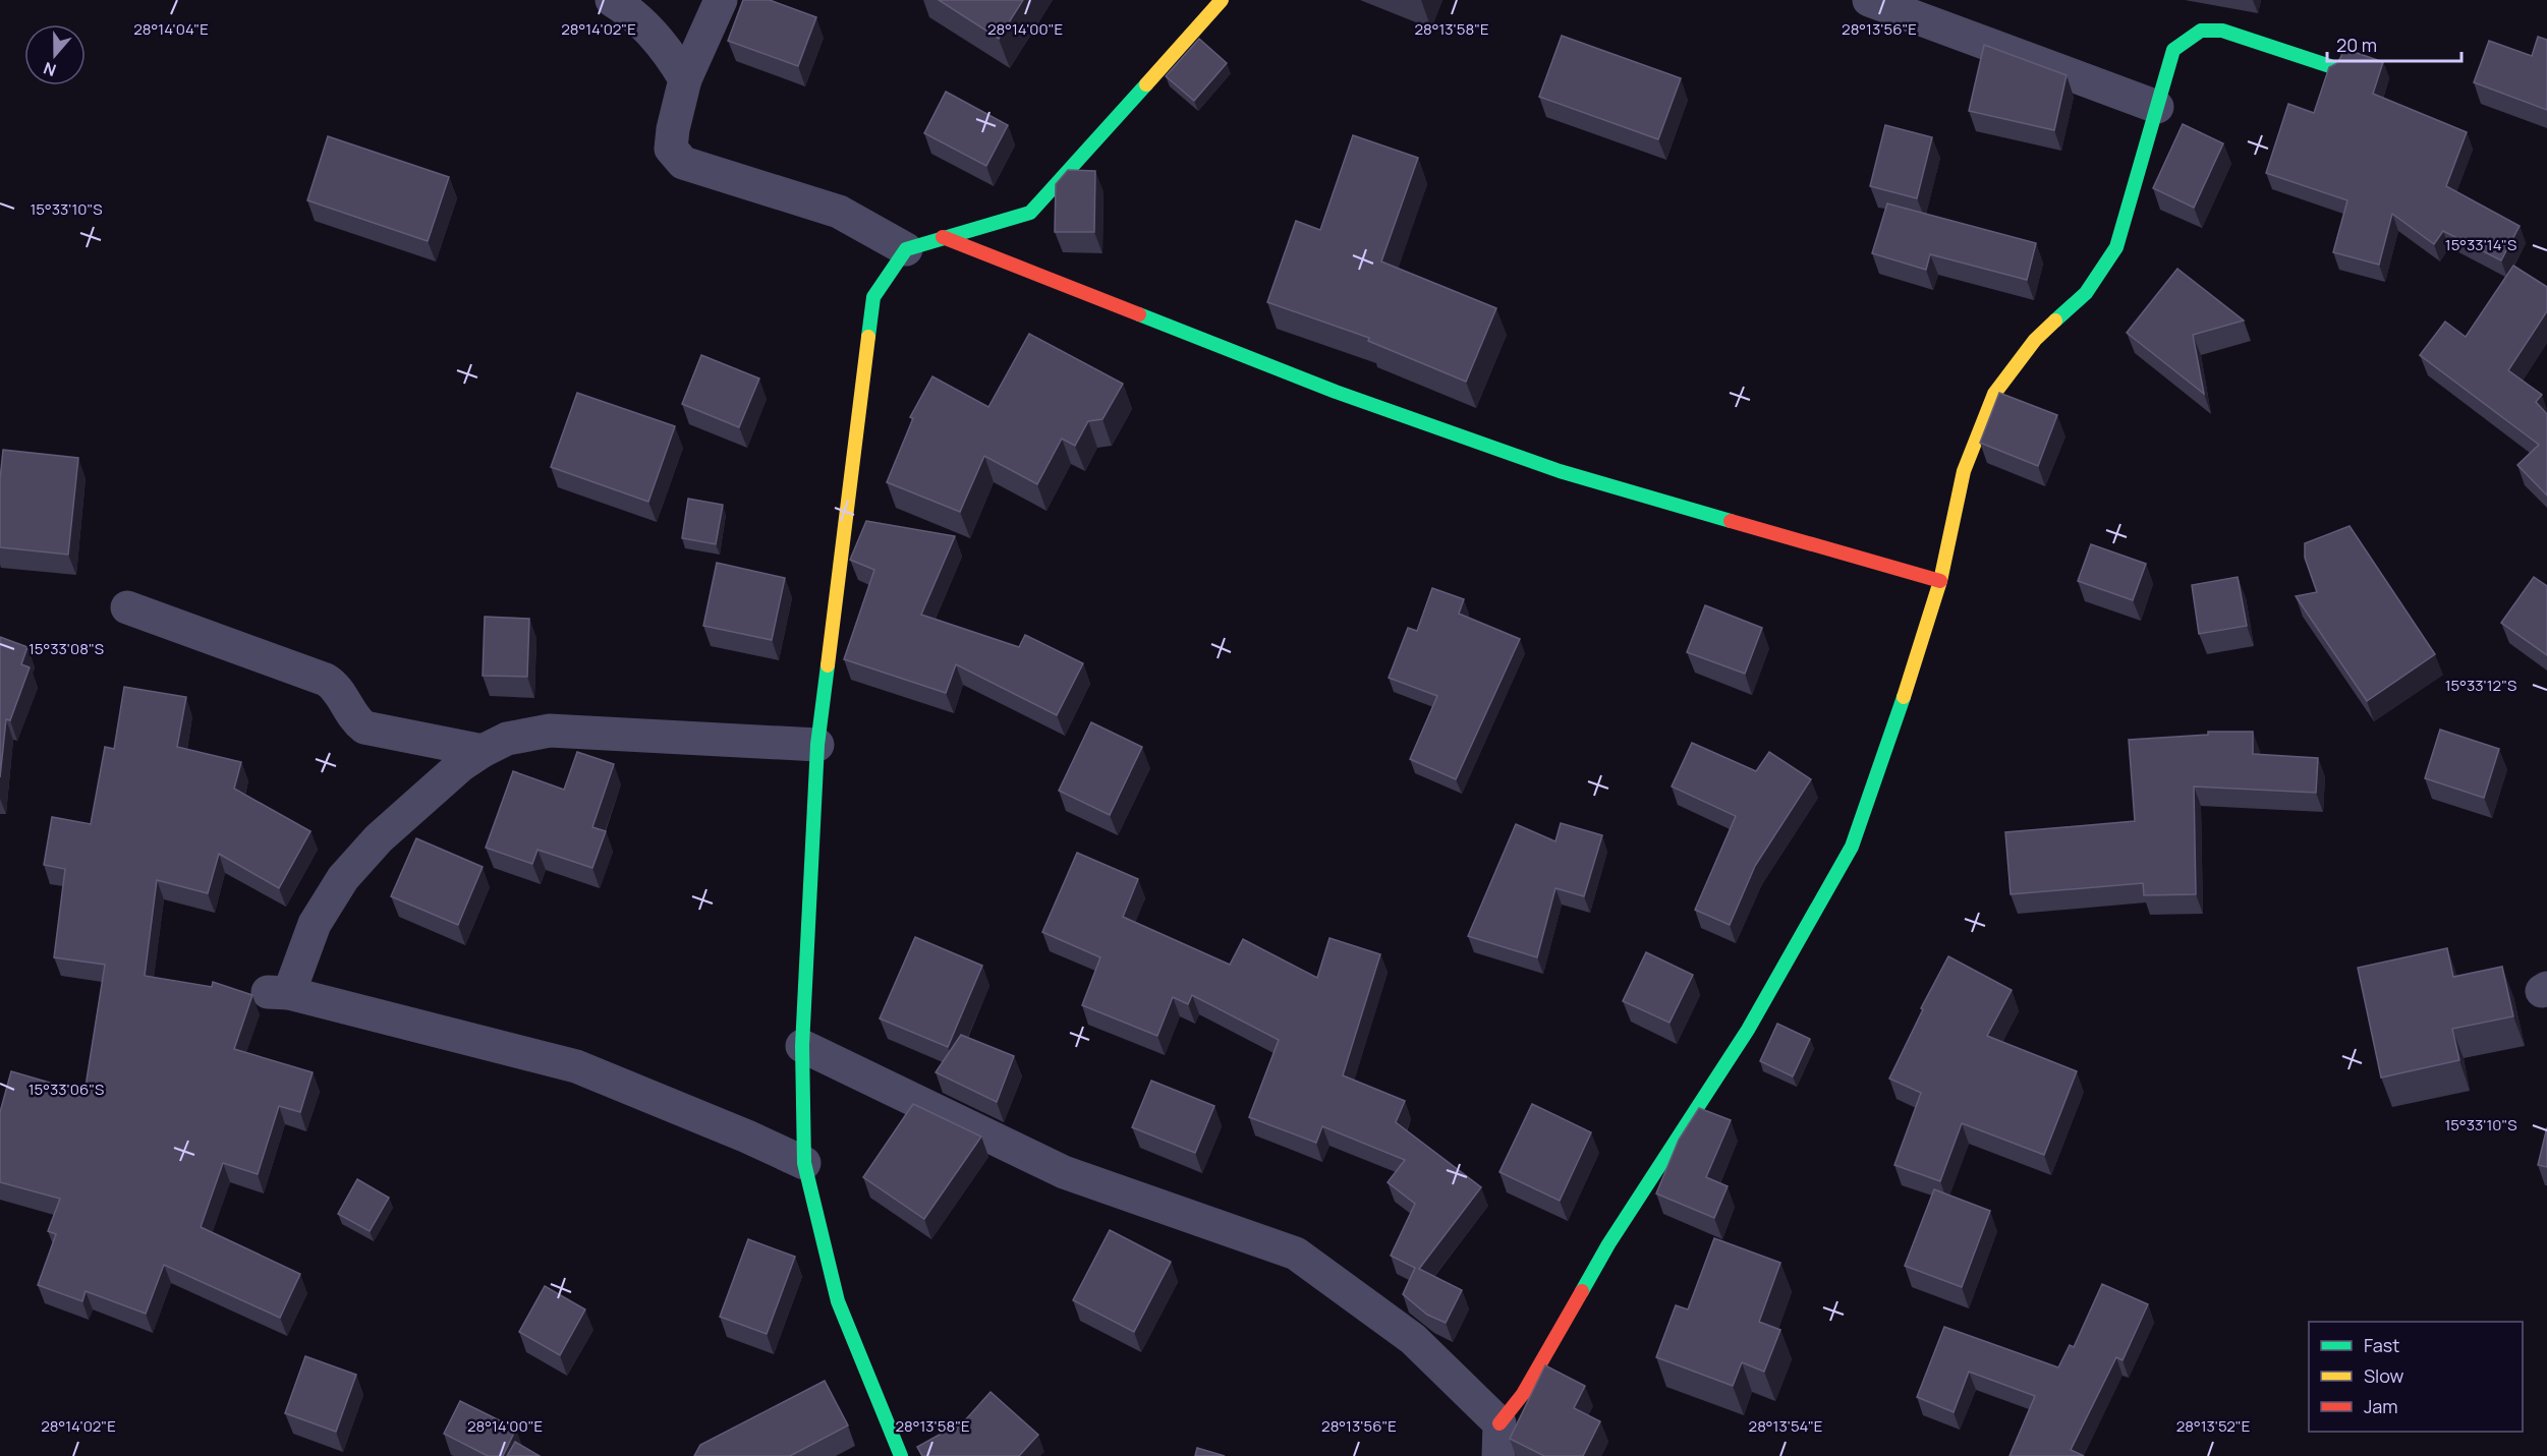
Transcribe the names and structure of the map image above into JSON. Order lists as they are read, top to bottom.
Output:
{
  "legend": ["Fast", "Slow", "Jam"],
  "scale_bar": "20 m",
  "north": "bottom",
  "coordinates": [
    "28°14'04\"E",
    "28°14'02\"E",
    "28°14'00\"E",
    "28°13'58\"E",
    "28°13'56\"E",
    "15°33'10\"S",
    "15°33'14\"S",
    "15°33'08\"S",
    "15°33'12\"S",
    "15°33'06\"S",
    "28°13'54\"E",
    "28°13'52\"E"
  ]
}
